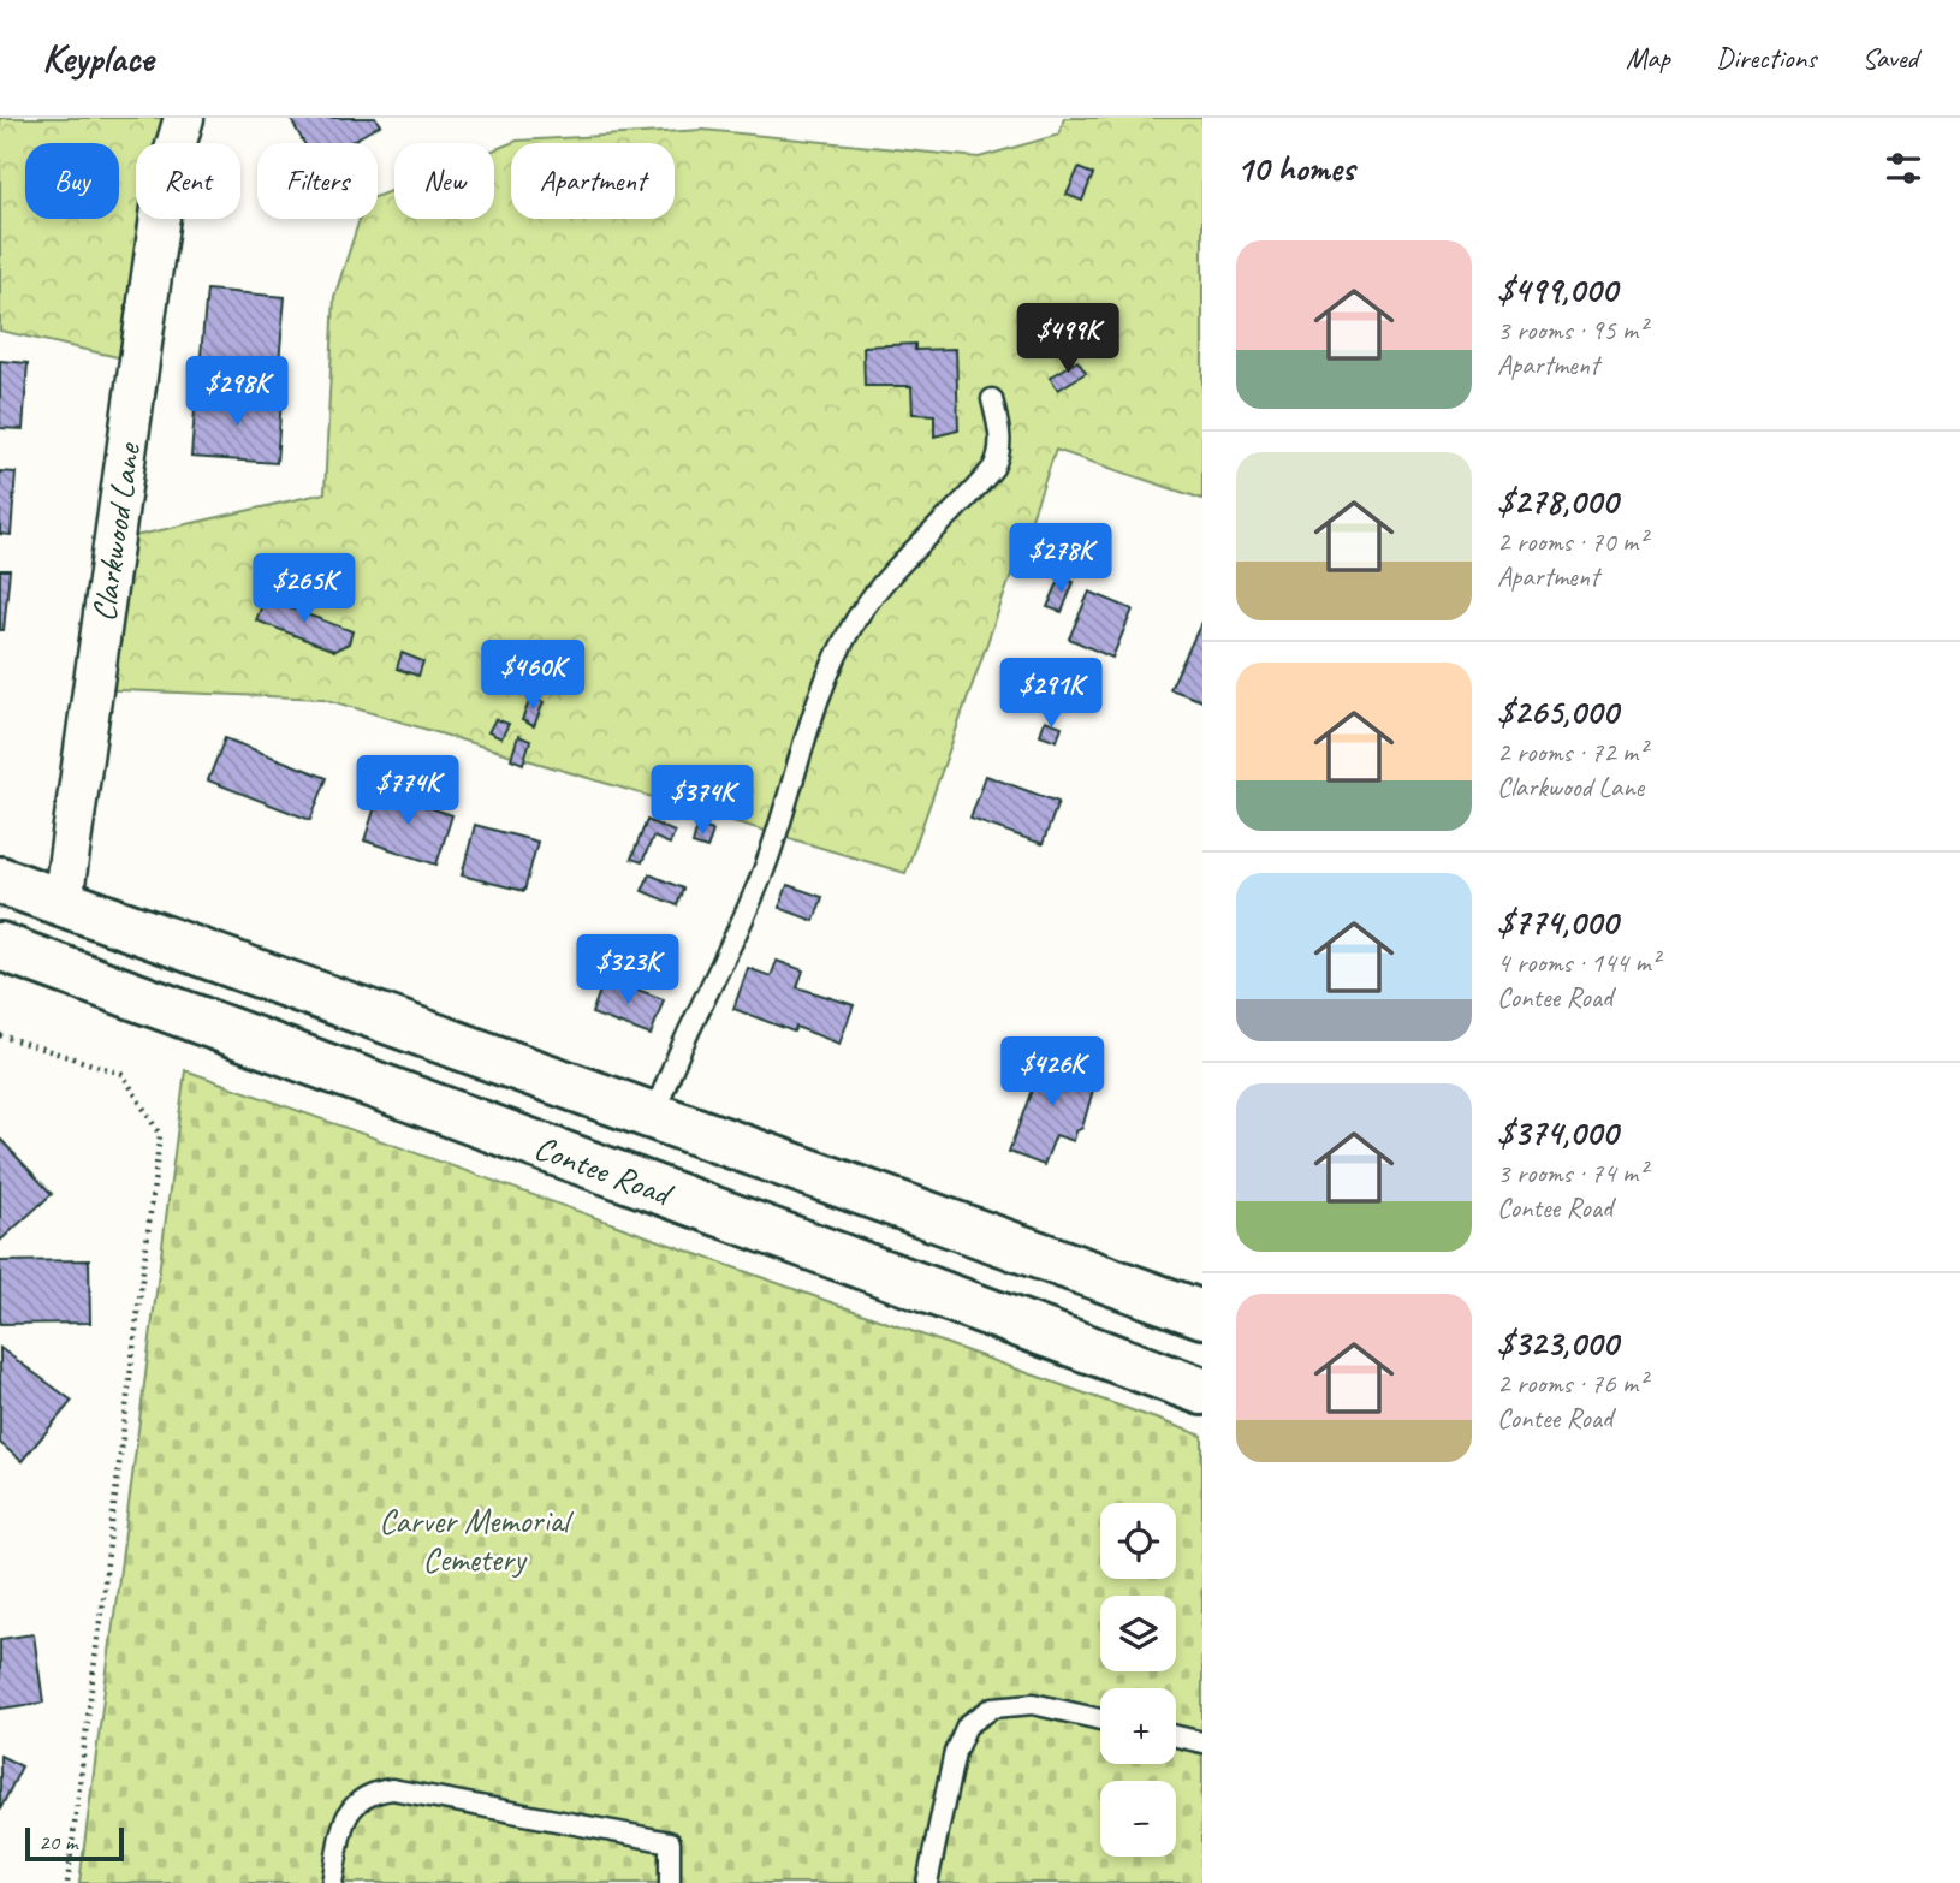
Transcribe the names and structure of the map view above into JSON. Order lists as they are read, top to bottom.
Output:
{
  "streets": {
    "street": ["Clarkwood Lane", "Contee Road"]
  },
  "crossings": [
    ["Clarkwood Lane", "Contee Road"]
  ],
  "parks": ["Carver Memorial Cemetery"],
  "scale_bar": "20 m",
  "page": {
    "header": "Keyplace",
    "nav": ["Map", "Directions", "Saved"],
    "heading": "10 homes",
    "chip": [
      "Buy",
      "Rent",
      "Filters",
      "New",
      "Apartment"
    ],
    "list": [
      {
        "name": "$499,000",
        "note": "3 rooms · 95 m² · Apartment"
      },
      {
        "name": "$278,000",
        "note": "2 rooms · 70 m² · Apartment"
      },
      {
        "name": "$265,000",
        "note": "2 rooms · 72 m² · Clarkwood Lane"
      },
      {
        "name": "$774,000",
        "note": "4 rooms · 144 m² · Contee Road"
      },
      {
        "name": "$374,000",
        "note": "3 rooms · 74 m² · Contee Road"
      },
      {
        "name": "$323,000",
        "note": "2 rooms · 76 m² · Contee Road"
      }
    ],
    "price": [
      "$499K",
      "$298K",
      "$278K",
      "$265K",
      "$460K",
      "$291K",
      "$774K",
      "$374K",
      "$323K",
      "$426K"
    ],
    "map_buttons": ["+", "−"],
    "scale": "20 m"
  }
}
